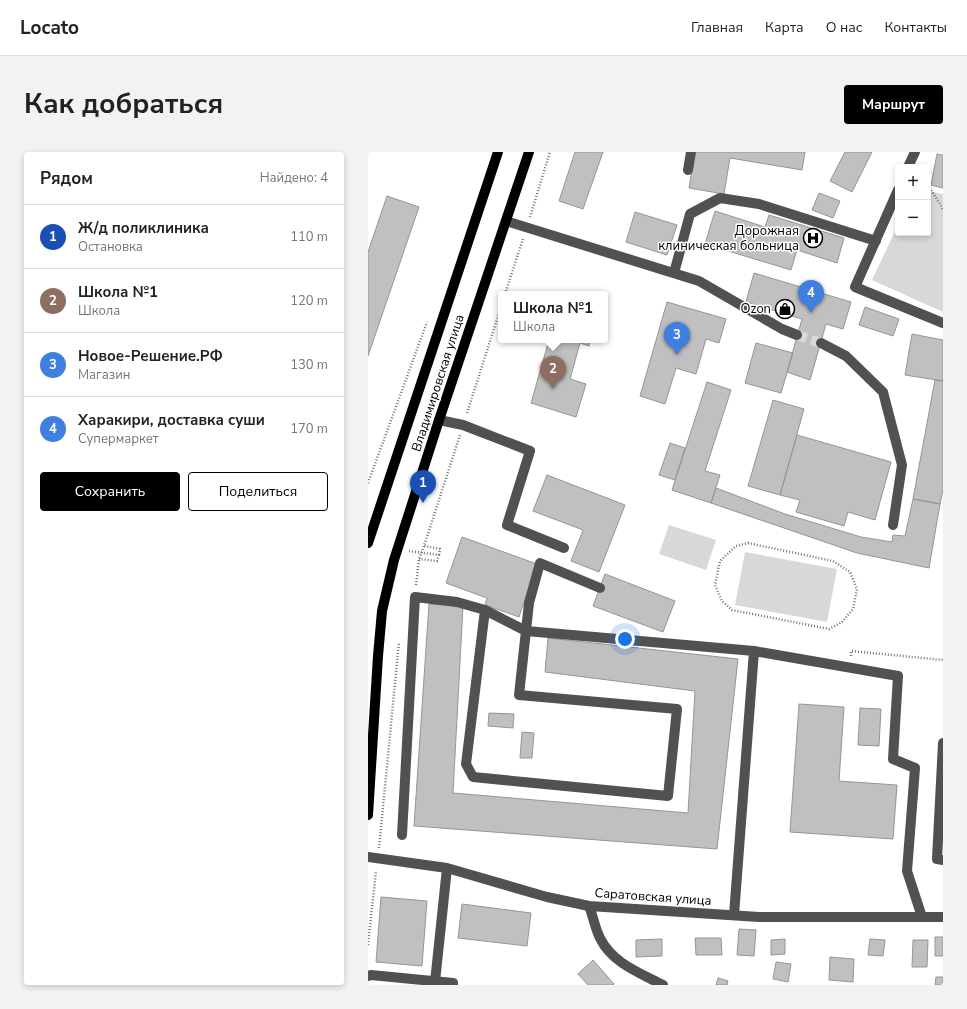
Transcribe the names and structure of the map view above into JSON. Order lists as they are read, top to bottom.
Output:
{
  "streets": {
    "main road": ["Владимировская улица"],
    "street": ["Саратовская улица"]
  },
  "places": {
    "hospital": ["Дорожная клиническая больница"],
    "shop": ["Ozon"]
  },
  "page": {
    "header": "Locato",
    "nav": [
      "Главная",
      "Карта",
      "О нас",
      "Контакты"
    ],
    "title": "Как добраться",
    "buttons": [
      "Маршрут",
      ["Сохранить", "Поделиться"]
    ],
    "heading": ["Рядом", "Найдено: 4"],
    "map_buttons": ["+", "−"],
    "list": [
      {
        "mark": "1",
        "name": "Ж/д поликлиника",
        "note": "Остановка",
        "value": "110 m"
      },
      {
        "mark": "2",
        "name": "Школа №1",
        "note": "Школа",
        "value": "120 m"
      },
      {
        "mark": "3",
        "name": "Новое-Решение.РФ",
        "note": "Магазин",
        "value": "130 m"
      },
      {
        "mark": "4",
        "name": "Харакири, доставка суши",
        "note": "Супермаркет",
        "value": "170 m"
      }
    ],
    "pins": [
      "4",
      "3",
      "2",
      "1"
    ],
    "popup": ["Школа №1", "Школа"]
  }
}
